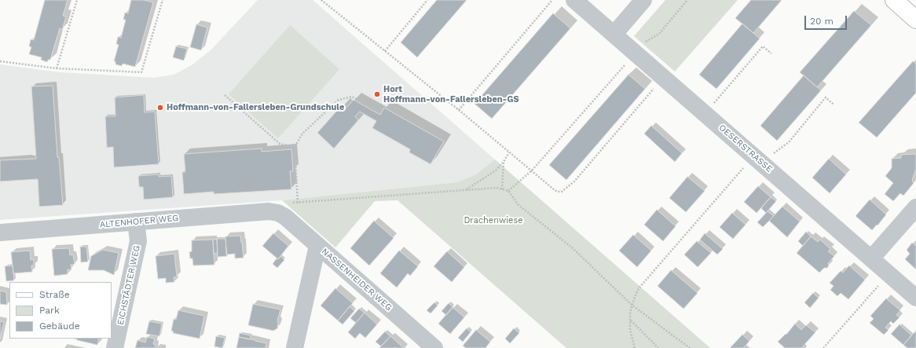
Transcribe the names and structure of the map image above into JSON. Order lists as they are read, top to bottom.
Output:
{
  "streets": {
    "street": [
      "OESERSTRASSE",
      "ALTENHOFER WEG",
      "NASSENHEIDER WEG",
      "EICHSTÄDTER WEG"
    ]
  },
  "crossings": [
    ["ALTENHOFER WEG", "NASSENHEIDER WEG"],
    ["ALTENHOFER WEG", "EICHSTÄDTER WEG"]
  ],
  "parks": ["Drachenwiese"],
  "places": ["Hort Hoffmann-von-Fallersleben-GS", "Hoffmann-von-Fallersleben-Grundschule"],
  "legend": ["Straße", "Park", "Gebäude"],
  "scale_bar": "20 m"
}
